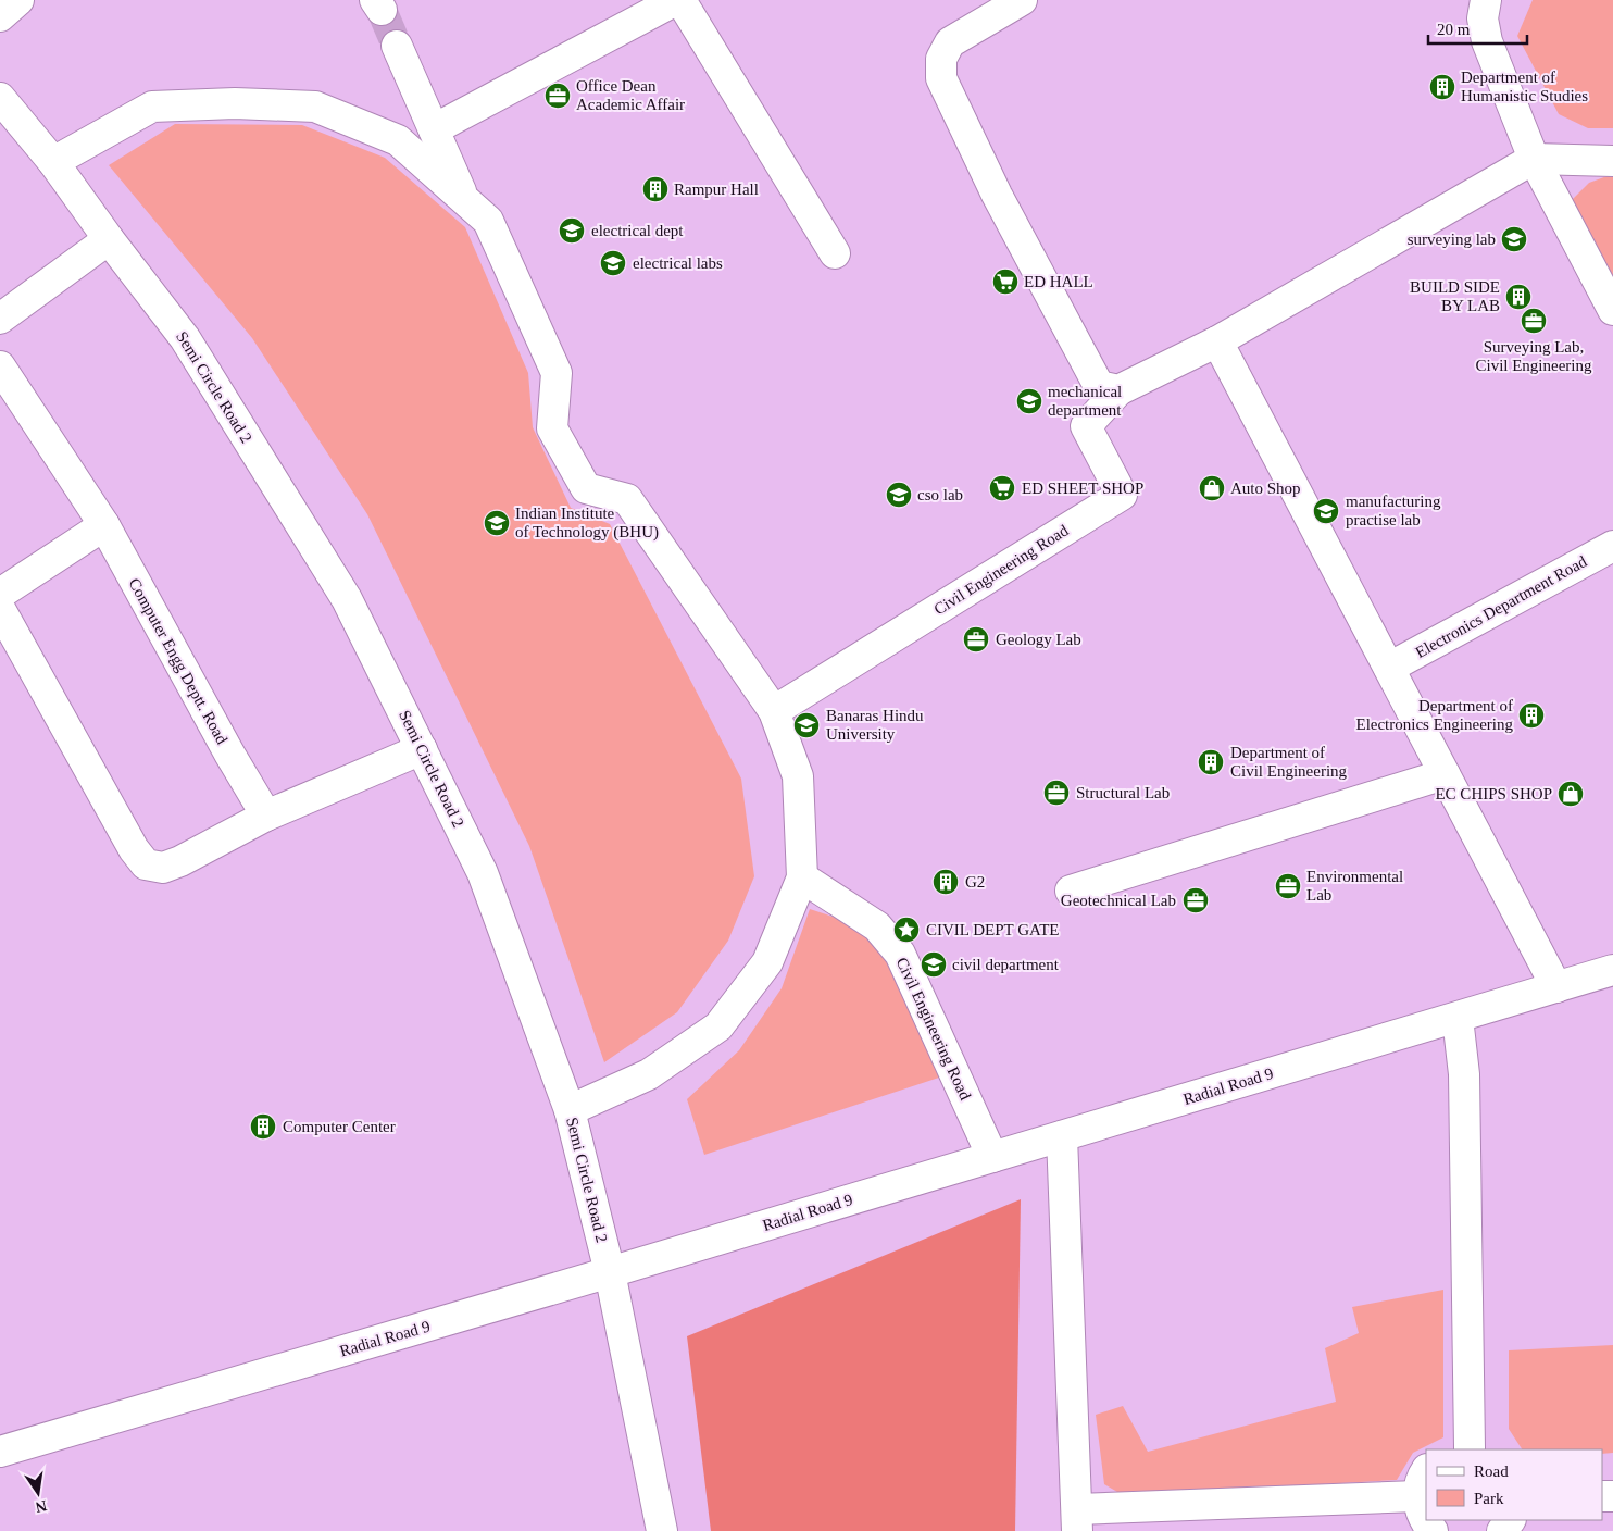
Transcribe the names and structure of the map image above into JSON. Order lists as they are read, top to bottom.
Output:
{
  "streets": {
    "street": [
      "Semi Circle Road 2",
      "Civil Engineering Road",
      "Electronics Department Road",
      "Computer Engg Deptt. Road",
      "Radial Road 9"
    ]
  },
  "crossings": [
    ["Semi Circle Road 2", "Radial Road 9"],
    ["Civil Engineering Road", "Radial Road 9"]
  ],
  "places": {
    "building": [
      "Department of Humanistic Studies",
      "Rampur Hall",
      "BUILD SIDE BY LAB",
      "Department of Electronics Engineering",
      "Department of Civil Engineering",
      "G2",
      "Computer Center"
    ],
    "office": [
      "Office Dean Academic Affair",
      "Surveying Lab, Civil Engineering",
      "Geology Lab",
      "Structural Lab",
      "Environmental Lab",
      "Geotechnical Lab"
    ],
    "school or university": [
      "electrical dept",
      "surveying lab",
      "electrical labs",
      "mechanical department",
      "cso lab",
      "manufacturing practise lab",
      "Indian Institute of Technology (BHU)",
      "Banaras Hindu University",
      "civil department"
    ],
    "supermarket": ["ED HALL", "ED SHEET SHOP"],
    "shop": ["Auto Shop", "EC CHIPS SHOP"],
    "place": ["CIVIL DEPT GATE"]
  },
  "legend": ["Road", "Park"],
  "scale_bar": "20 m",
  "north": "bottom"
}
